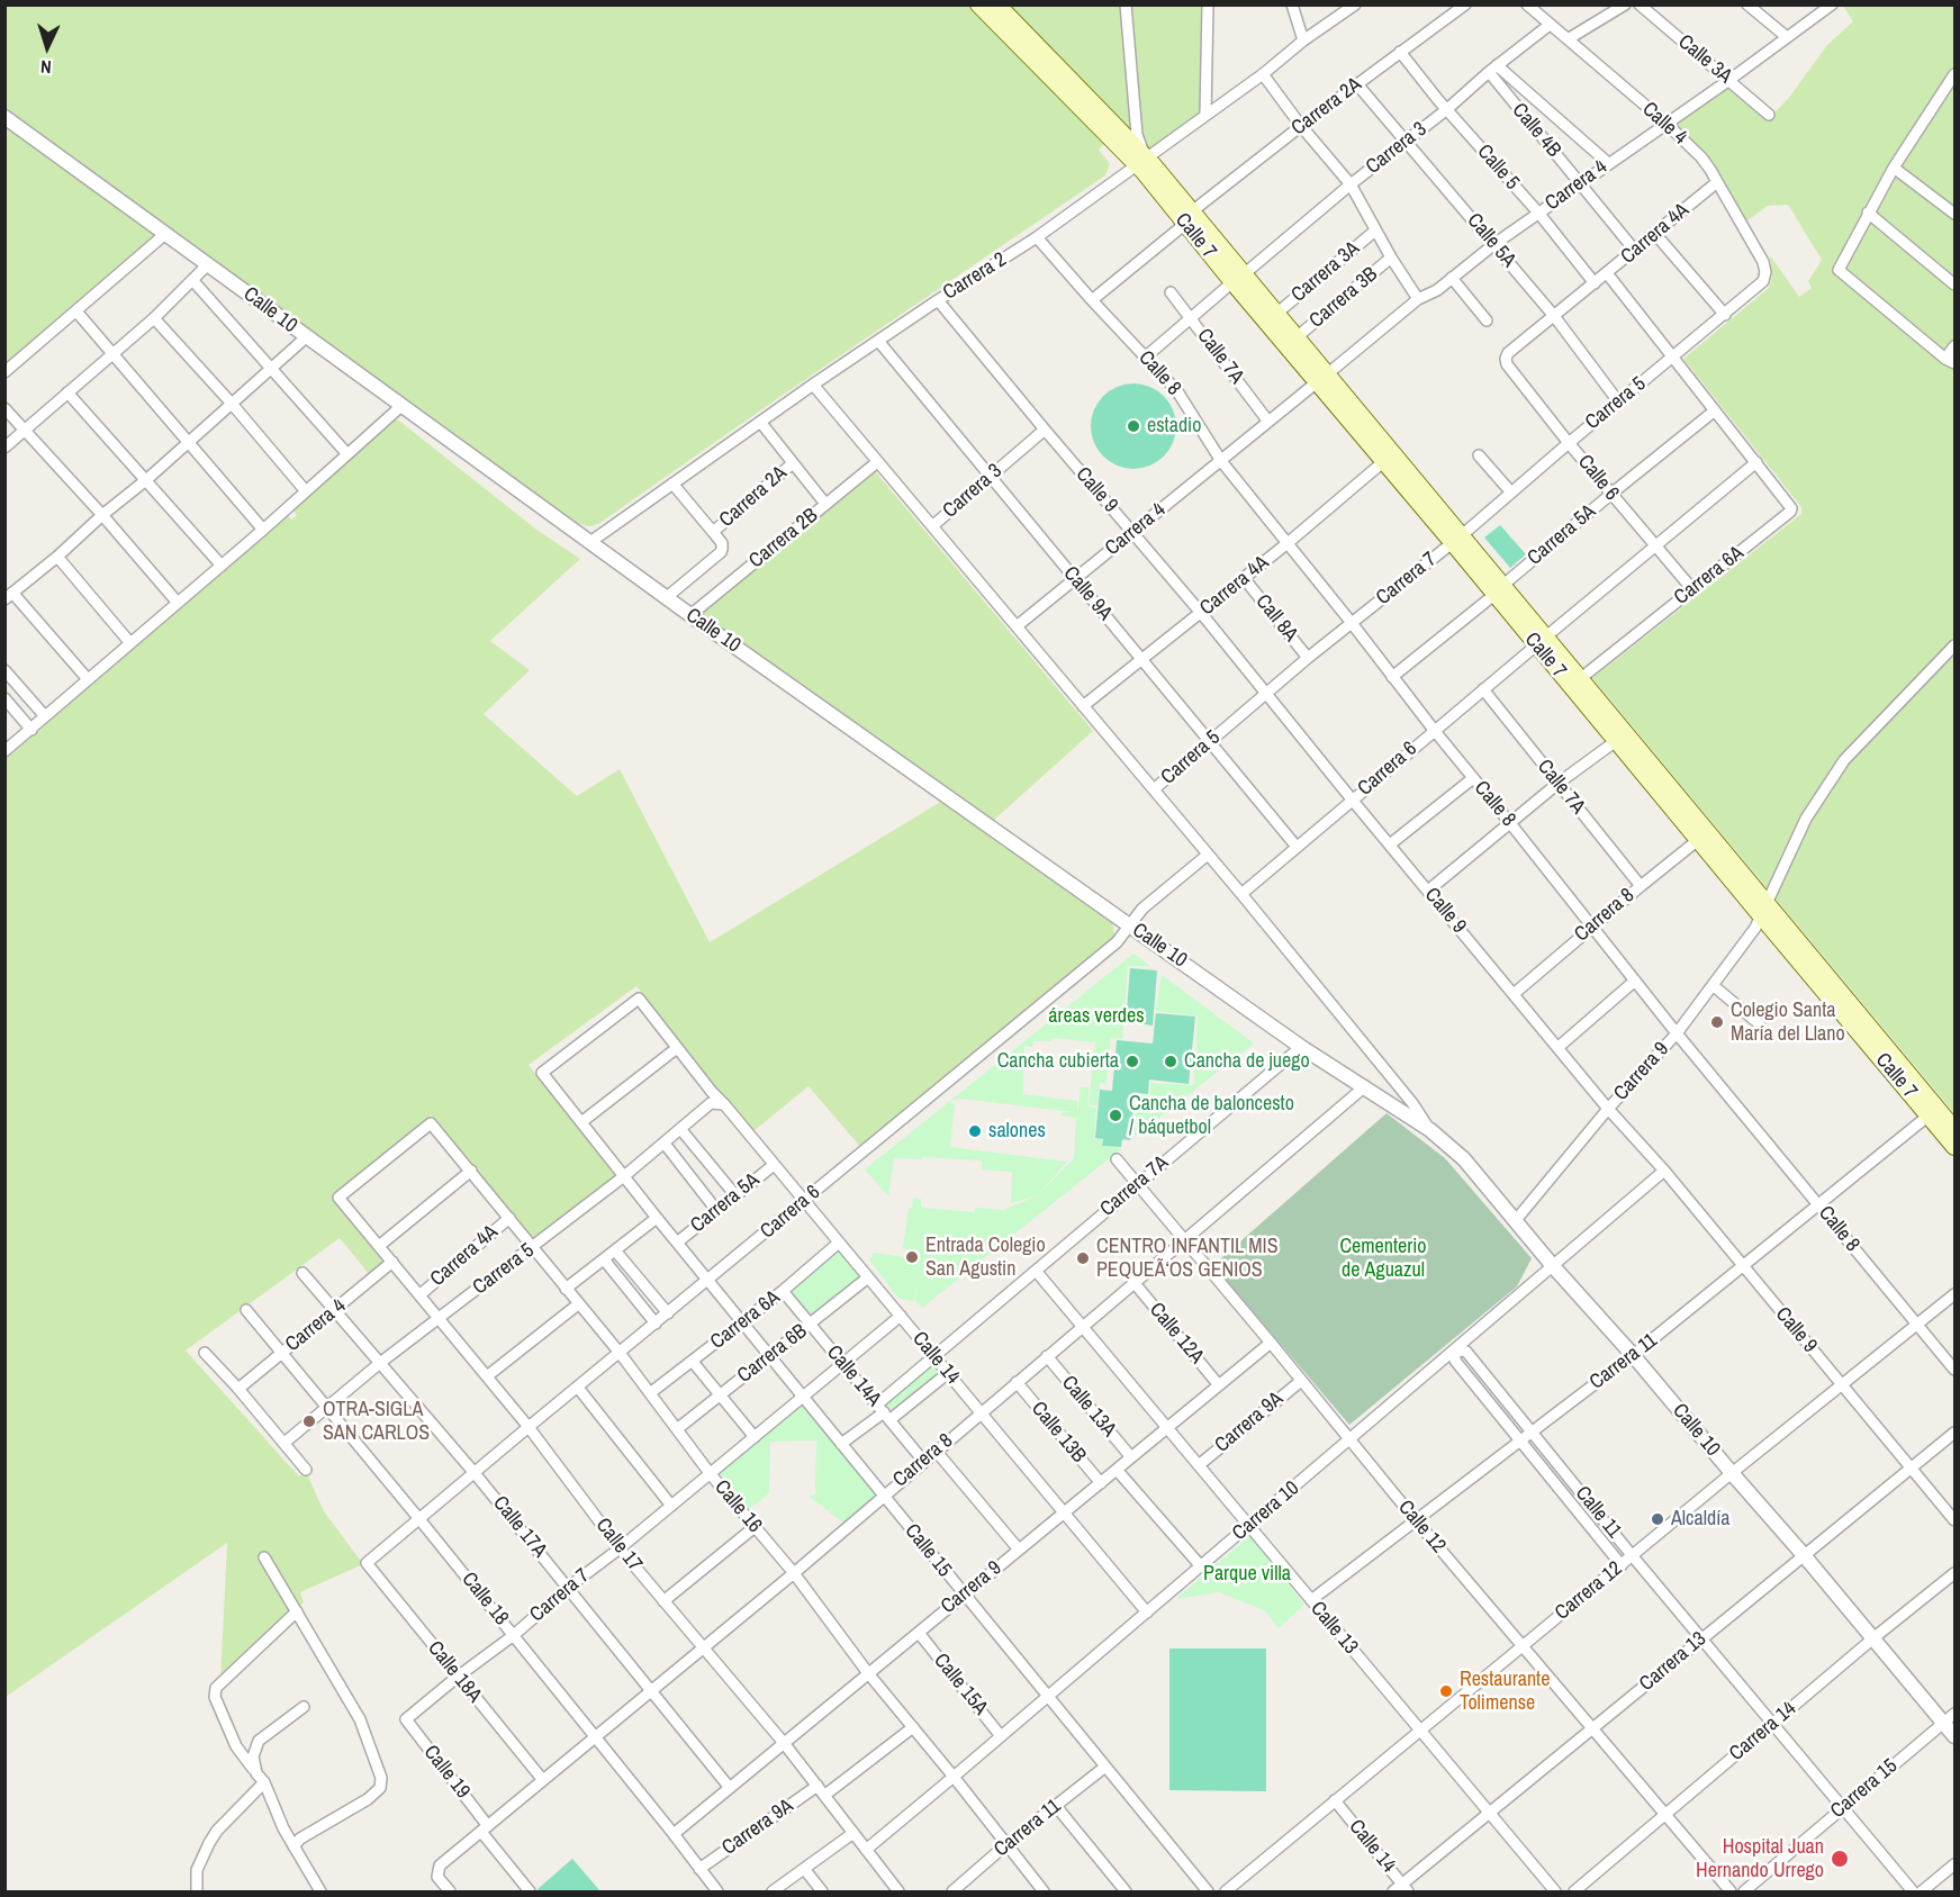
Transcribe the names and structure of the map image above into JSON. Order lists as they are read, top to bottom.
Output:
{
  "streets": {
    "main road": ["Calle 7"],
    "street": [
      "Calle 3A",
      "Carrera 2A",
      "Calle 4",
      "Calle 4B",
      "Carrera 3",
      "Calle 5",
      "Carrera 4",
      "Carrera 4A",
      "Calle 5A",
      "Carrera 3A",
      "Carrera 2",
      "Carrera 3B",
      "Calle 10",
      "Calle 7A",
      "Calle 8",
      "Carrera 5",
      "Calle 6",
      "Calle 9",
      "Carrera 5A",
      "Carrera 2B",
      "Carrera 6A",
      "Carrera 7",
      "Calle 9A",
      "Call 8A",
      "Carrera 6",
      "Carrera 8",
      "Carrera 9",
      "Carrera 7A",
      "Calle 12A",
      "Carrera 6B",
      "Calle 14",
      "Carrera 11",
      "Calle 14A",
      "Calle 13A",
      "Carrera 9A",
      "Calle 13B",
      "Calle 16",
      "Carrera 10",
      "Calle 11",
      "Calle 17A",
      "Calle 12",
      "Calle 17",
      "Calle 15",
      "Carrera 12",
      "Calle 18",
      "Calle 13",
      "Carrera 13",
      "Calle 18A",
      "Calle 15A",
      "Carrera 14",
      "Calle 19",
      "Carrera 15"
    ]
  },
  "crossings": [
    ["Calle 3A", "Carrera 4"],
    ["Carrera 2A", "Calle 5"],
    ["Carrera 2A", "Calle 7"],
    ["Carrera 2A", "Calle 5A"],
    ["Carrera 2A", "Calle 8"],
    ["Calle 4", "Carrera 3"],
    ["Calle 4", "Carrera 4"],
    ["Calle 4", "Carrera 4A"],
    ["Calle 4", "Carrera 5"],
    ["Calle 4B", "Carrera 3"],
    ["Calle 4B", "Carrera 4"],
    ["Calle 4B", "Carrera 4A"],
    ["Carrera 3", "Calle 5"],
    ["Carrera 3", "Calle 7"],
    ["Carrera 3", "Calle 5A"],
    ["Carrera 3", "Calle 10"],
    ["Carrera 3", "Calle 7A"],
    ["Carrera 3", "Calle 8"],
    ["Carrera 3", "Calle 9"],
    ["Carrera 3", "Calle 9A"],
    ["Calle 5", "Carrera 4"],
    ["Calle 5", "Carrera 4A"],
    ["Carrera 4", "Calle 7"],
    ["Carrera 4", "Calle 5A"],
    ["Carrera 4", "Calle 10"],
    ["Carrera 4", "Calle 7A"],
    ["Carrera 4", "Calle 8"],
    ["Carrera 4", "Calle 9"],
    ["Carrera 4", "Calle 9A"],
    ["Carrera 4", "Calle 17A"],
    ["Carrera 4", "Calle 17"],
    ["Carrera 4", "Calle 18"],
    ["Carrera 4A", "Calle 7"],
    ["Carrera 4A", "Calle 5A"],
    ["Carrera 4A", "Calle 10"],
    ["Carrera 4A", "Calle 8"],
    ["Carrera 4A", "Calle 6"],
    ["Carrera 4A", "Calle 9"],
    ["Carrera 4A", "Calle 9A"],
    ["Carrera 4A", "Call 8A"],
    ["Carrera 4A", "Calle 16"],
    ["Carrera 4A", "Calle 17"],
    ["Calle 7", "Carrera 3A"],
    ["Calle 7", "Carrera 2"],
    ["Calle 7", "Carrera 3B"],
    ["Calle 7", "Carrera 5"],
    ["Calle 7", "Carrera 5A"],
    ["Calle 7", "Carrera 6A"],
    ["Calle 7", "Carrera 7"],
    ["Calle 7", "Carrera 6"],
    ["Calle 7", "Carrera 8"],
    ["Calle 7", "Carrera 9"],
    ["Calle 7", "Carrera 11"],
    ["Calle 5A", "Carrera 5"],
    ["Carrera 2", "Calle 10"],
    ["Carrera 2", "Calle 8"],
    ["Carrera 2", "Calle 9"],
    ["Carrera 2", "Calle 9A"],
    ["Calle 10", "Carrera 5"],
    ["Calle 10", "Carrera 2B"],
    ["Calle 10", "Carrera 6"],
    ["Calle 10", "Carrera 8"],
    ["Calle 10", "Carrera 9"],
    ["Calle 10", "Carrera 7A"],
    ["Calle 10", "Carrera 11"],
    ["Calle 10", "Carrera 10"],
    ["Calle 10", "Carrera 12"],
    ["Calle 10", "Carrera 13"],
    ["Calle 10", "Carrera 14"],
    ["Calle 10", "Carrera 15"],
    ["Calle 7A", "Carrera 6"],
    ["Calle 7A", "Carrera 8"],
    ["Calle 8", "Carrera 5"],
    ["Calle 8", "Carrera 5A"],
    ["Calle 8", "Carrera 7"],
    ["Calle 8", "Carrera 6"],
    ["Calle 8", "Carrera 8"],
    ["Calle 8", "Carrera 9"],
    ["Calle 8", "Carrera 11"],
    ["Calle 8", "Carrera 12"],
    ["Carrera 5", "Calle 6"],
    ["Carrera 5", "Calle 9"],
    ["Carrera 5", "Carrera 7"],
    ["Carrera 5", "Calle 9A"],
    ["Carrera 5", "Call 8A"],
    ["Carrera 5", "Calle 14"],
    ["Carrera 5", "Calle 16"],
    ["Carrera 5", "Calle 17A"],
    ["Carrera 5", "Calle 17"],
    ["Carrera 5", "Calle 15"],
    ["Carrera 5", "Calle 18"],
    ["Calle 6", "Carrera 5A"],
    ["Calle 6", "Carrera 6A"],
    ["Calle 6", "Carrera 6"],
    ["Calle 9", "Carrera 6"],
    ["Calle 9", "Carrera 8"],
    ["Calle 9", "Carrera 9"],
    ["Calle 9", "Carrera 11"],
    ["Calle 9", "Carrera 10"],
    ["Calle 9", "Carrera 12"],
    ["Calle 9", "Carrera 13"],
    ["Carrera 5A", "Calle 14"],
    ["Carrera 5A", "Calle 16"],
    ["Carrera 5A", "Calle 15"],
    ["Carrera 6A", "Carrera 6"],
    ["Carrera 6A", "Calle 14"],
    ["Carrera 6A", "Calle 14A"],
    ["Carrera 6A", "Calle 16"],
    ["Carrera 6A", "Calle 15"],
    ["Carrera 7", "Calle 14"],
    ["Carrera 7", "Calle 14A"],
    ["Carrera 7", "Calle 16"],
    ["Carrera 7", "Calle 17A"],
    ["Carrera 7", "Calle 17"],
    ["Carrera 7", "Calle 15"],
    ["Carrera 7", "Calle 18"],
    ["Carrera 7", "Calle 18A"],
    ["Carrera 7", "Calle 19"],
    ["Calle 9A", "Carrera 6"],
    ["Carrera 6", "Calle 14"],
    ["Carrera 6", "Calle 16"],
    ["Carrera 6", "Calle 17A"],
    ["Carrera 6", "Calle 17"],
    ["Carrera 6", "Calle 15"],
    ["Carrera 6", "Calle 18"],
    ["Carrera 6", "Calle 18A"],
    ["Carrera 8", "Calle 12A"],
    ["Carrera 8", "Calle 14"],
    ["Carrera 8", "Calle 14A"],
    ["Carrera 8", "Calle 13A"],
    ["Carrera 8", "Calle 13B"],
    ["Carrera 8", "Calle 16"],
    ["Carrera 8", "Calle 17A"],
    ["Carrera 8", "Calle 12"],
    ["Carrera 8", "Calle 17"],
    ["Carrera 8", "Calle 15"],
    ["Carrera 8", "Calle 18"],
    ["Carrera 8", "Calle 13"],
    ["Carrera 8", "Calle 18A"],
    ["Carrera 8", "Calle 19"],
    ["Carrera 9", "Calle 12A"],
    ["Carrera 9", "Calle 14"],
    ["Carrera 9", "Calle 13A"],
    ["Carrera 9", "Calle 13B"],
    ["Carrera 9", "Calle 16"],
    ["Carrera 9", "Calle 17A"],
    ["Carrera 9", "Calle 12"],
    ["Carrera 9", "Calle 17"],
    ["Carrera 9", "Calle 15"],
    ["Carrera 9", "Calle 18"],
    ["Carrera 9", "Calle 13"],
    ["Carrera 9", "Calle 15A"],
    ["Carrera 7A", "Calle 14"],
    ["Carrera 7A", "Calle 14A"],
    ["Carrera 7A", "Calle 12"],
    ["Carrera 7A", "Calle 15"],
    ["Carrera 7A", "Calle 13"],
    ["Carrera 6B", "Calle 14"],
    ["Carrera 6B", "Calle 14A"],
    ["Carrera 6B", "Calle 16"],
    ["Carrera 6B", "Calle 15"],
    ["Calle 14", "Carrera 10"],
    ["Calle 14", "Calle 15"],
    ["Calle 14", "Carrera 12"],
    ["Calle 14", "Carrera 13"],
    ["Carrera 11", "Calle 16"],
    ["Carrera 11", "Calle 11"],
    ["Carrera 11", "Calle 12"],
    ["Carrera 11", "Calle 15"],
    ["Carrera 11", "Calle 13"],
    ["Carrera 9A", "Calle 12"],
    ["Carrera 9A", "Calle 17"],
    ["Carrera 9A", "Calle 18"],
    ["Carrera 9A", "Calle 13"],
    ["Calle 16", "Carrera 10"],
    ["Calle 16", "Calle 17"],
    ["Carrera 10", "Calle 11"],
    ["Carrera 10", "Calle 12"],
    ["Carrera 10", "Calle 17"],
    ["Carrera 10", "Calle 15"],
    ["Carrera 10", "Calle 13"],
    ["Carrera 10", "Calle 15A"],
    ["Calle 11", "Carrera 12"],
    ["Calle 11", "Carrera 13"],
    ["Calle 11", "Carrera 14"],
    ["Calle 11", "Carrera 15"],
    ["Calle 12", "Carrera 12"],
    ["Calle 12", "Carrera 13"],
    ["Calle 12", "Carrera 14"],
    ["Carrera 12", "Calle 13"],
    ["Calle 13", "Carrera 13"]
  ],
  "parks": ["áreas verdes", "Cementerio de Aguazul", "Parque villa"],
  "places": [
    "estadio",
    "Colegio Santa María del Llano",
    "Cancha cubierta",
    "Cancha de juego",
    "Cancha de baloncesto / báquetbol",
    "salones",
    "Entrada Colegio San Agustin",
    "CENTRO INFANTIL MIS PEQUEÃ‘OS GENIOS",
    "OTRA-SIGLA SAN CARLOS",
    "Alcaldía",
    "Restaurante Tolimense",
    "Hospital Juan Hernando Urrego"
  ],
  "north": "bottom"
}
